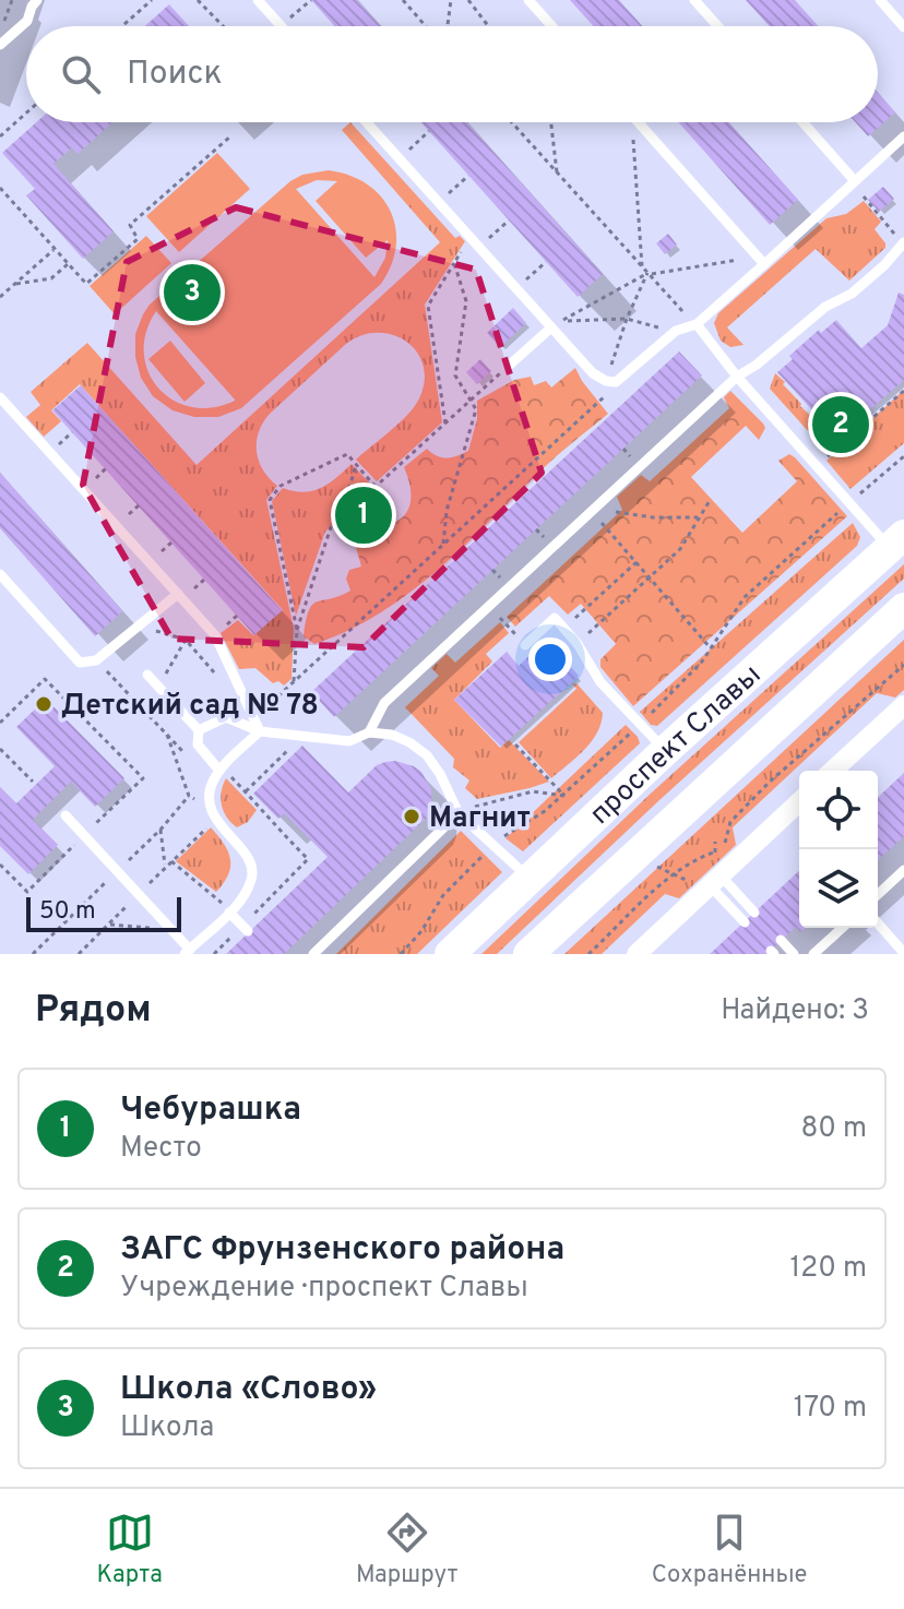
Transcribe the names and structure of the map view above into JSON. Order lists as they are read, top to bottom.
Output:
{
  "streets": {
    "main road": ["проспект Славы"]
  },
  "places": ["Детский сад № 78", "Магнит"],
  "scale_bar": "50 m",
  "page": {
    "search": "Поиск",
    "pins": ["3", "2", "1"],
    "scale": "50 m",
    "heading": ["Рядом", "Найдено: 3"],
    "list": [
      {
        "mark": "1",
        "name": "Чебурашка",
        "note": "Место",
        "value": "80 m"
      },
      {
        "mark": "2",
        "name": "ЗАГС Фрунзенского района",
        "note": "Учреждение · проспект Славы",
        "value": "120 m"
      },
      {
        "mark": "3",
        "name": "Школа «Слово»",
        "note": "Школа",
        "value": "170 m"
      }
    ],
    "nav": ["Карта", "Маршрут", "Сохранённые"]
  }
}
